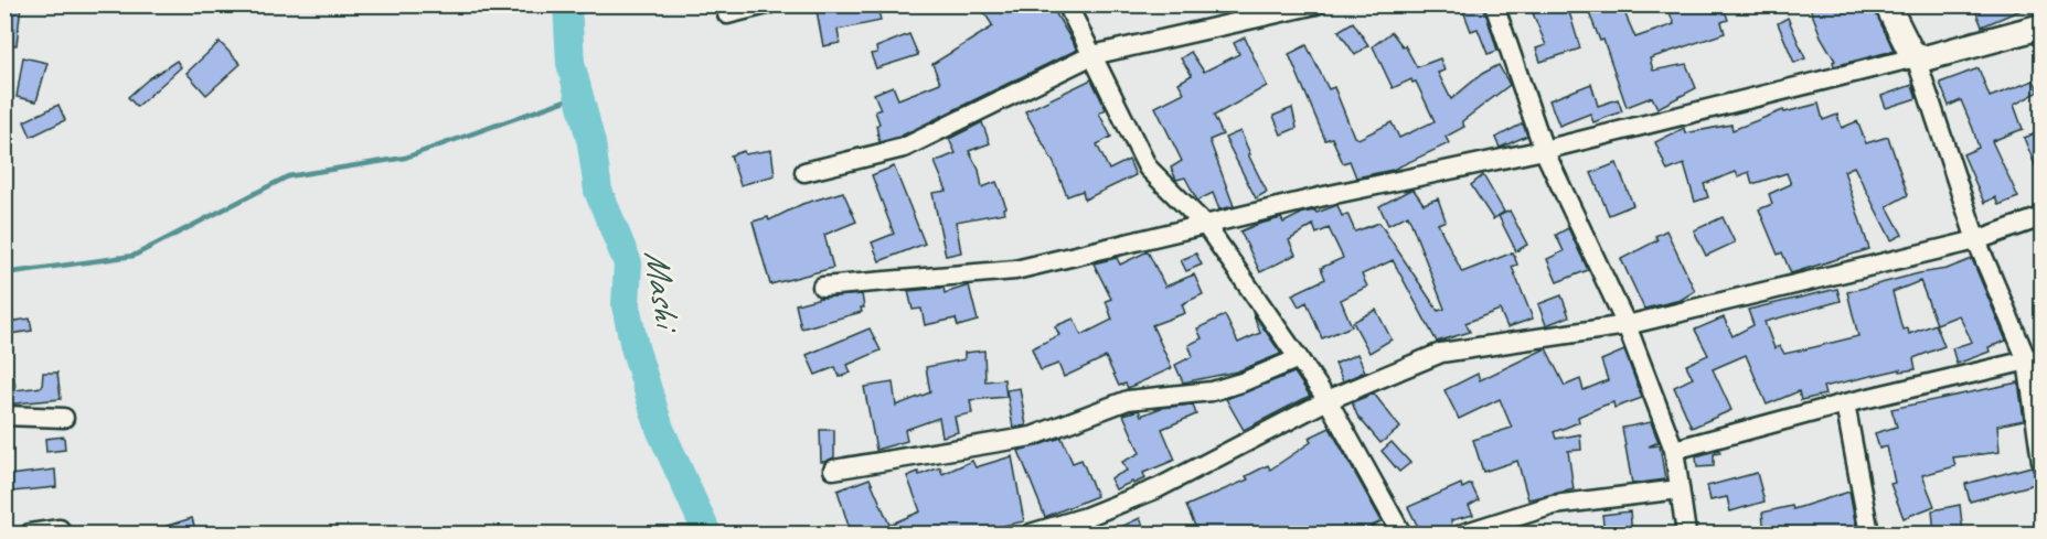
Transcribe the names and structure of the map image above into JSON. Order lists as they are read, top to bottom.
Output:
{
  "water": ["Mashi"]
}
